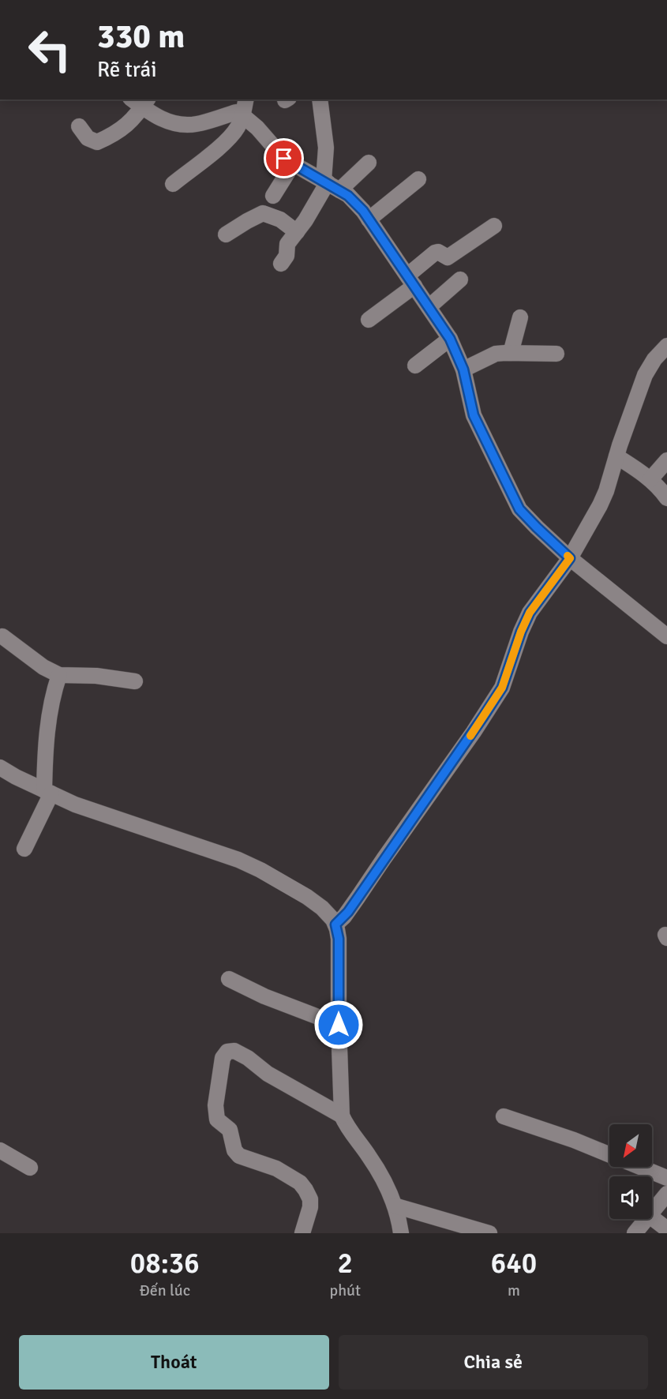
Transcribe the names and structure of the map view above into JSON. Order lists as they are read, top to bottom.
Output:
{
  "north": "bottom left",
  "page": {
    "turn": ["330 m", "Rẽ trái"],
    "eta": [
      "08:36",
      "Đến lúc",
      "2",
      "phút",
      "640",
      "m"
    ],
    "buttons": ["Thoát", "Chia sẻ"]
  }
}
